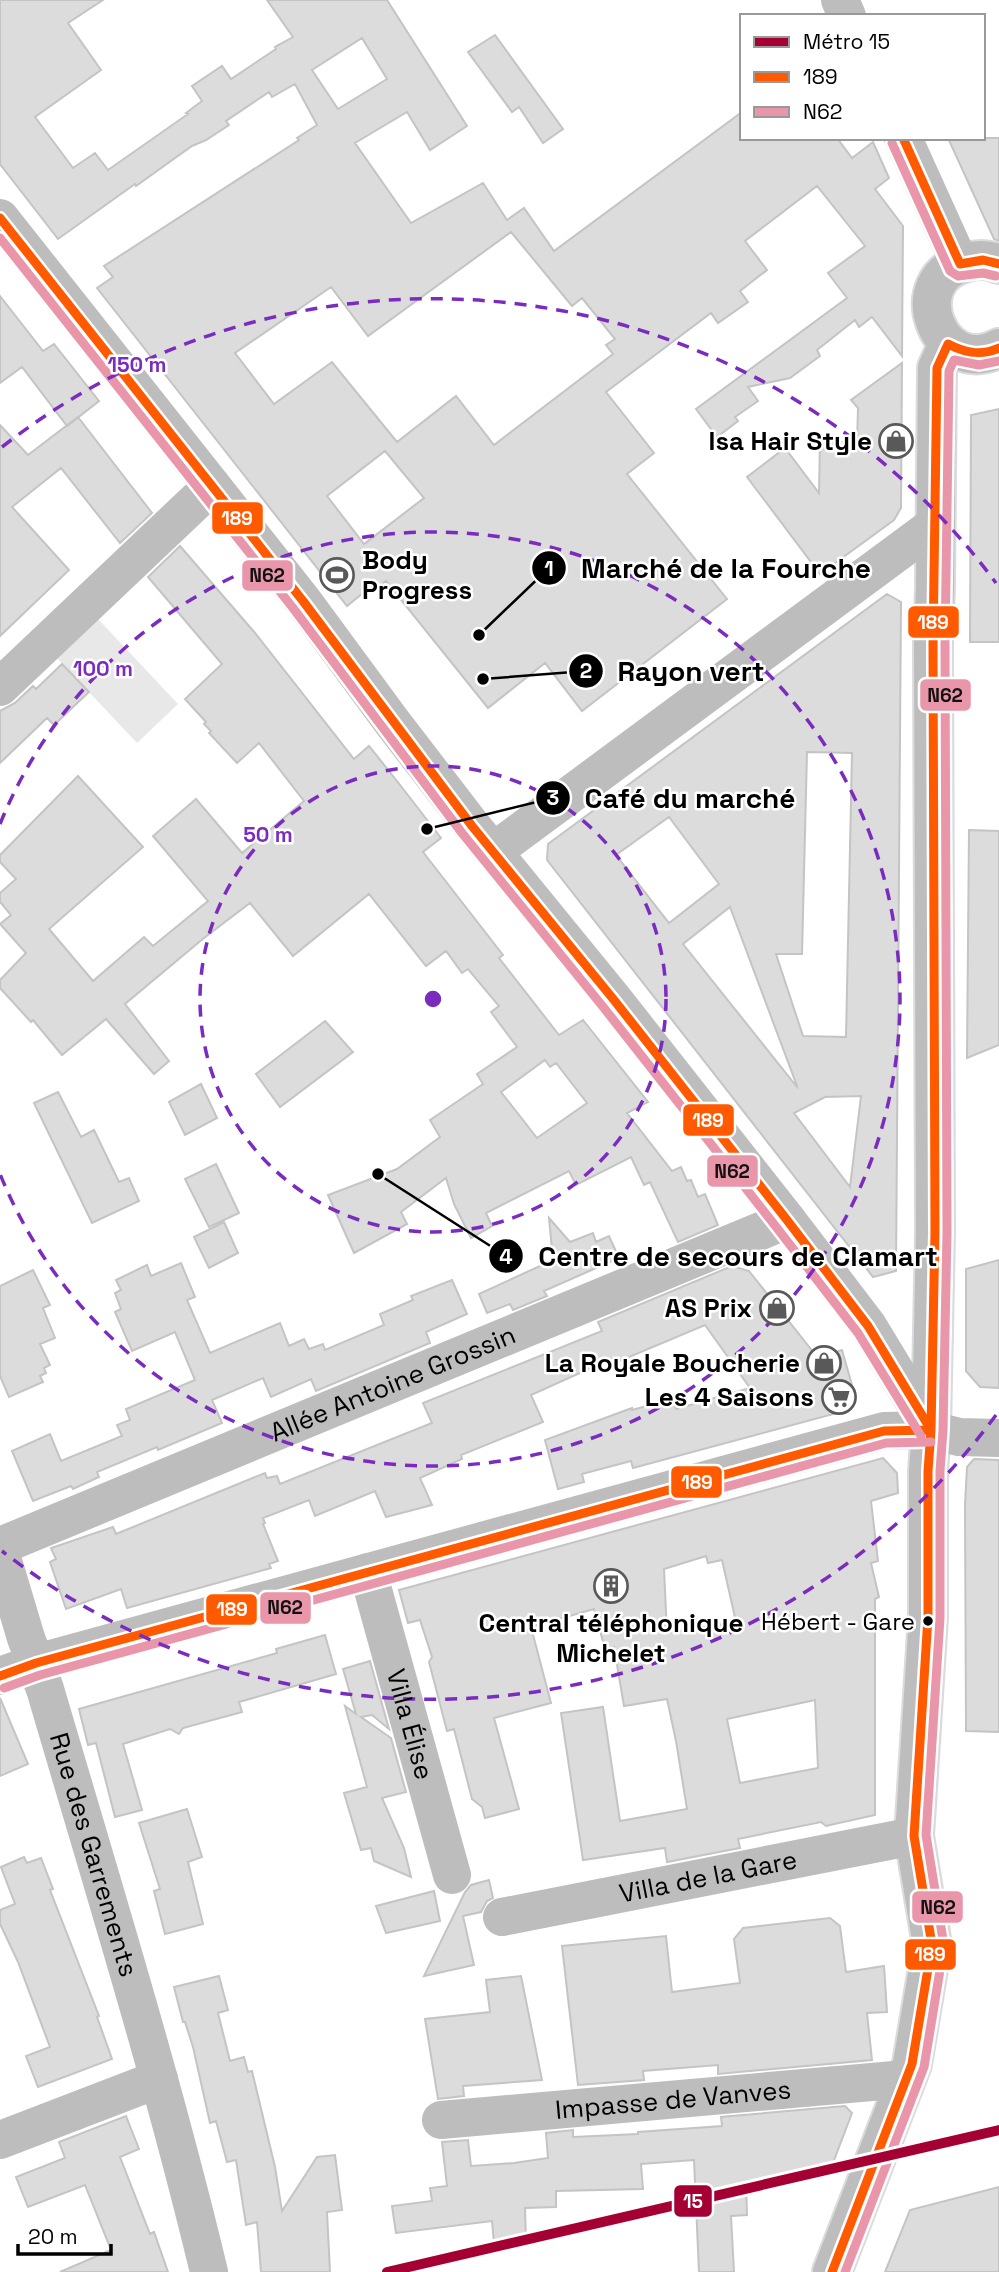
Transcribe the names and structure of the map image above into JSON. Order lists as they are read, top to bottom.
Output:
{
  "streets": {
    "street": [
      "Allée Antoine Grossin",
      "Villa Élise",
      "Rue des Garrements",
      "Villa de la Gare",
      "Impasse de Vanves"
    ]
  },
  "crossings": [
    ["Allée Antoine Grossin", "Rue des Garrements"]
  ],
  "places": {
    "shop": ["Isa Hair Style", "AS Prix", "La Royale Boucherie"],
    "sports": ["Body Progress"],
    "other": [
      "Marché de la Fourche",
      "Rayon vert",
      "Café du marché",
      "Centre de secours de Clamart",
      "Hébert - Gare"
    ],
    "supermarket": ["Les 4 Saisons"],
    "building": ["Central téléphonique Michelet"]
  },
  "lines": ["transit line 189", "transit line N62", "metro line 15"],
  "legend": ["Métro 15", "189", "N62"],
  "scale_bar": "20 m",
  "rings": ["150 m", "100 m", "50 m"]
}
